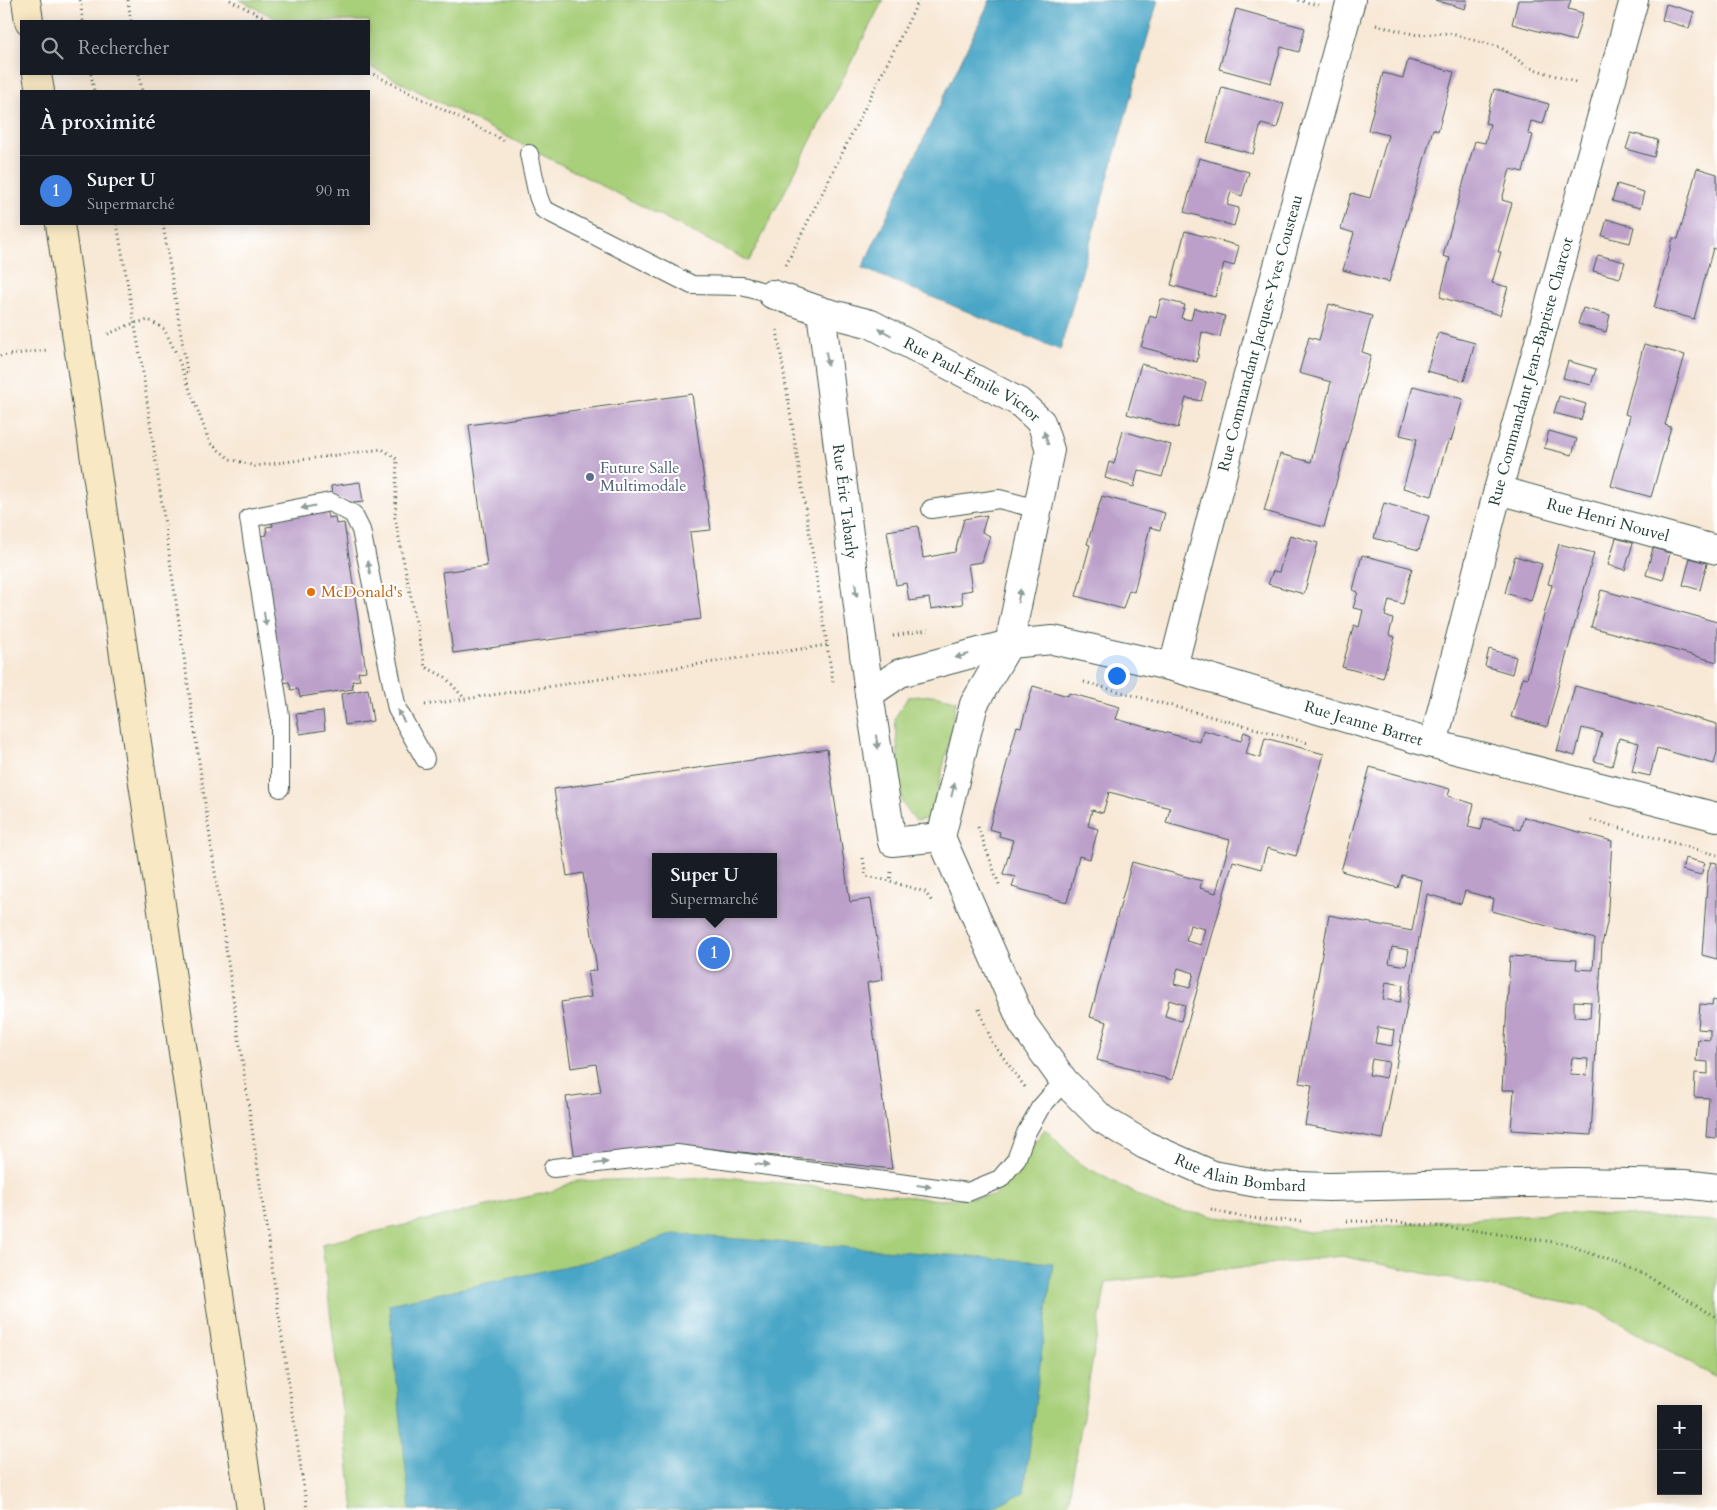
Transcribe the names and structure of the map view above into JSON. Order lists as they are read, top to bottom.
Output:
{
  "streets": {
    "street": [
      "Rue Commandant Jacques-Yves Cousteau",
      "Rue Commandant Jean-Baptiste Charcot",
      "Rue Paul-Émile Victor",
      "Rue Éric Tabarly",
      "Rue Henri Nouvel",
      "Rue Jeanne Barret",
      "Rue Alain Bombard"
    ]
  },
  "crossings": [
    ["Rue Commandant Jacques-Yves Cousteau", "Rue Jeanne Barret"],
    ["Rue Commandant Jean-Baptiste Charcot", "Rue Henri Nouvel"],
    ["Rue Commandant Jean-Baptiste Charcot", "Rue Jeanne Barret"],
    ["Rue Paul-Émile Victor", "Rue Éric Tabarly"],
    ["Rue Paul-Émile Victor", "Rue Jeanne Barret"],
    ["Rue Paul-Émile Victor", "Rue Alain Bombard"],
    ["Rue Éric Tabarly", "Rue Jeanne Barret"]
  ],
  "one_way": ["Rue Éric Tabarly"],
  "places": ["Future Salle Multimodale", "McDonald's"],
  "page": {
    "search": "Rechercher",
    "heading": "À proximité",
    "list": [
      {
        "mark": "1",
        "name": "Super U",
        "note": "Supermarché",
        "value": "90 m"
      }
    ],
    "popup": ["Super U", "Supermarché"],
    "pins": "1",
    "map_buttons": ["+", "−"]
  }
}
